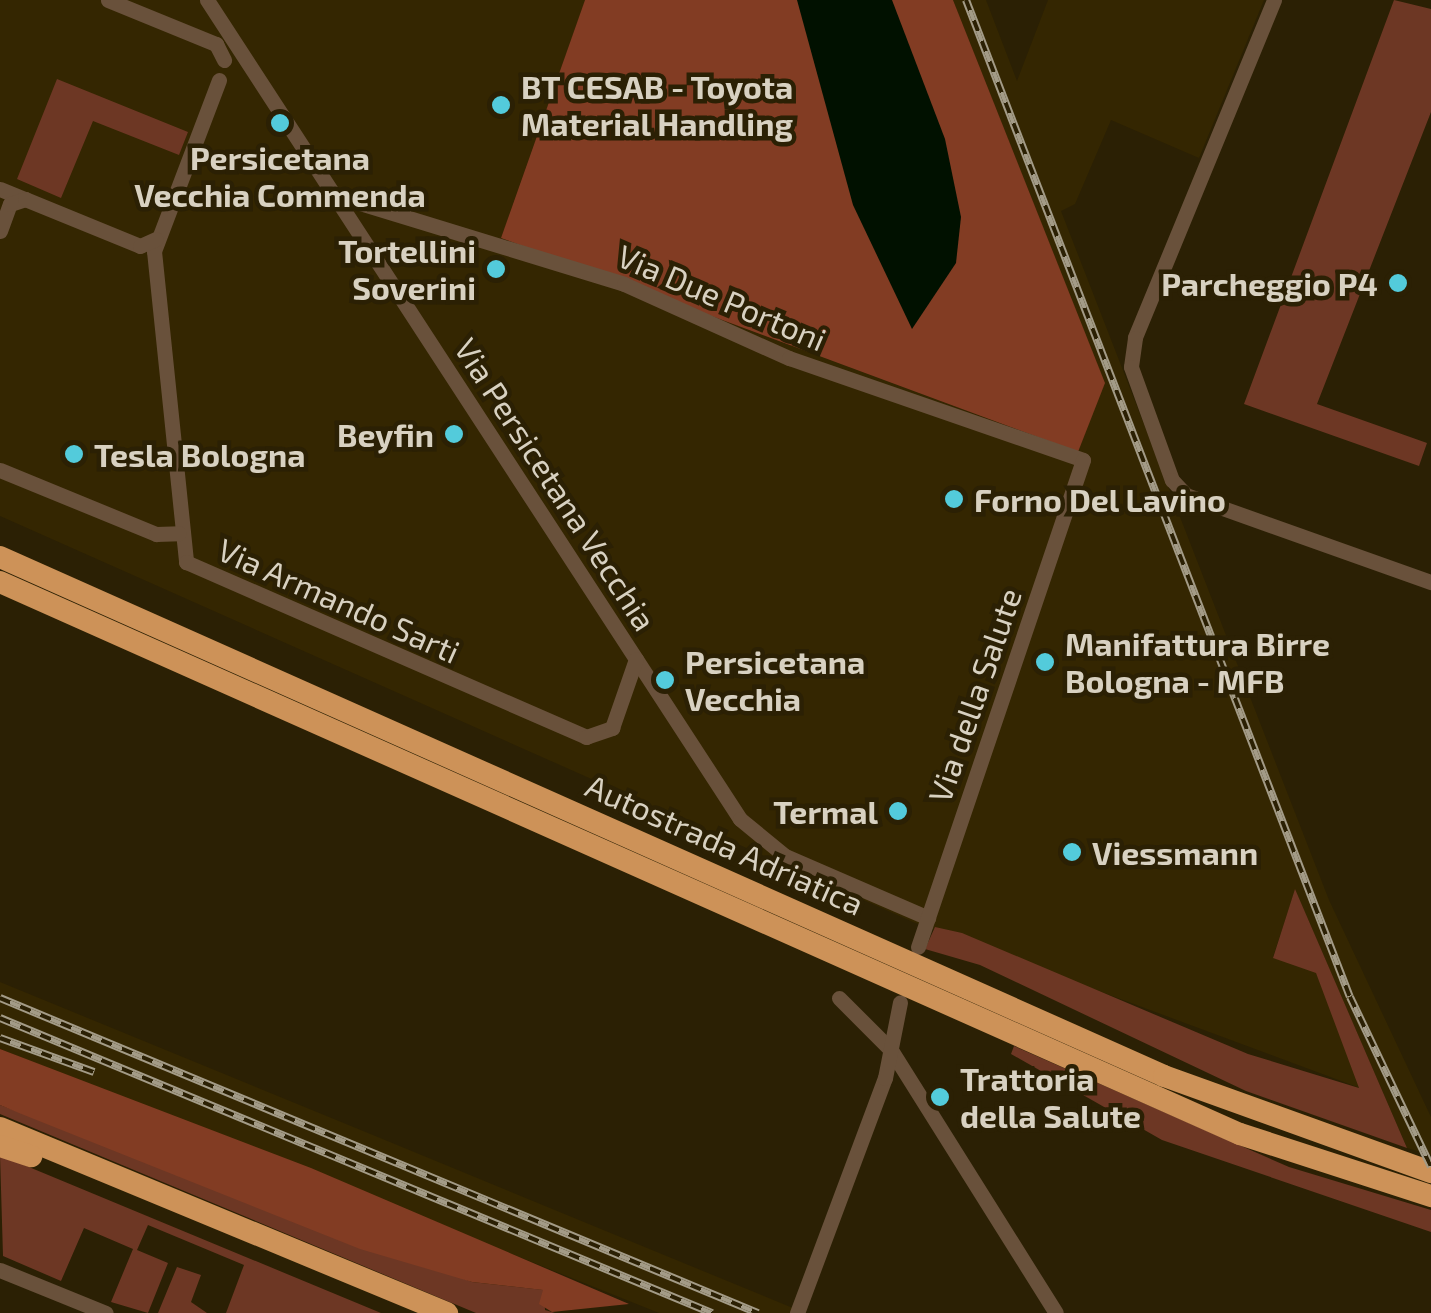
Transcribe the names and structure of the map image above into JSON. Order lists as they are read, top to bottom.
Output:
{
  "streets": {
    "highway": ["Autostrada Adriatica"],
    "street": [
      "Via Due Portoni",
      "Via Persicetana Vecchia",
      "Via Armando Sarti",
      "Via della Salute"
    ]
  },
  "crossings": [
    ["Via Due Portoni", "Via Persicetana Vecchia"],
    ["Via Due Portoni", "Via della Salute"],
    ["Via Persicetana Vecchia", "Via Armando Sarti"],
    ["Via Persicetana Vecchia", "Via della Salute"]
  ],
  "places": [
    "BT CESAB - Toyota Material Handling",
    "Persicetana Vecchia Commenda",
    "Tortellini Soverini",
    "Parcheggio P4",
    "Beyfin",
    "Tesla Bologna",
    "Forno Del Lavino",
    "Manifattura Birre Bologna - MFB",
    "Persicetana Vecchia",
    "Termal",
    "Viessmann",
    "Trattoria della Salute"
  ]
}
